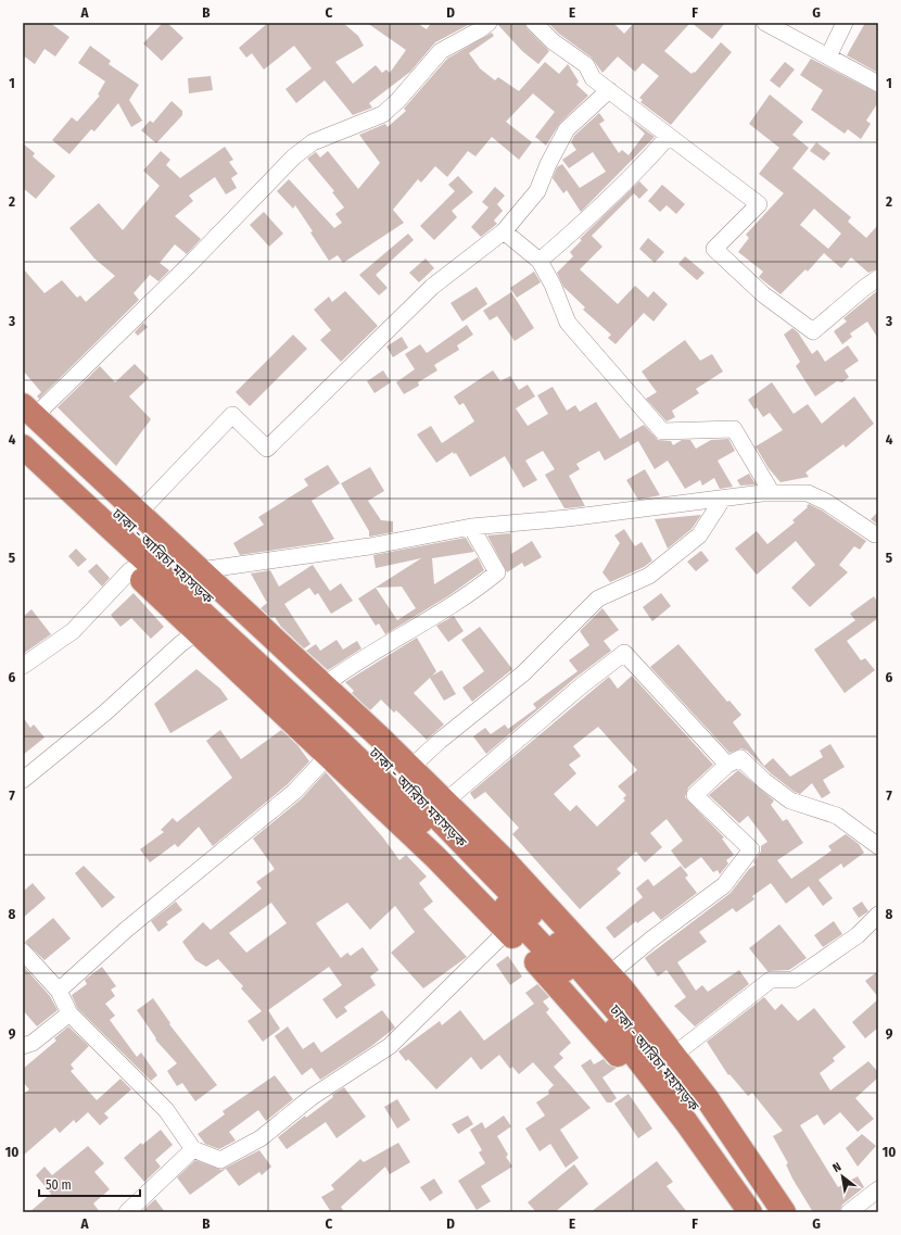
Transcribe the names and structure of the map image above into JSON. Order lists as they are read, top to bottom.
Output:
{
  "streets": {
    "highway": ["ঢাকা - আরিচা মহাসড়ক"]
  },
  "scale_bar": "50 m",
  "north": "top left",
  "grid": {
    "columns": [
      "A",
      "B",
      "C",
      "D",
      "E",
      "F",
      "G"
    ],
    "rows": [
      "1",
      "2",
      "3",
      "4",
      "5",
      "6",
      "7",
      "8",
      "9",
      "10"
    ]
  }
}
